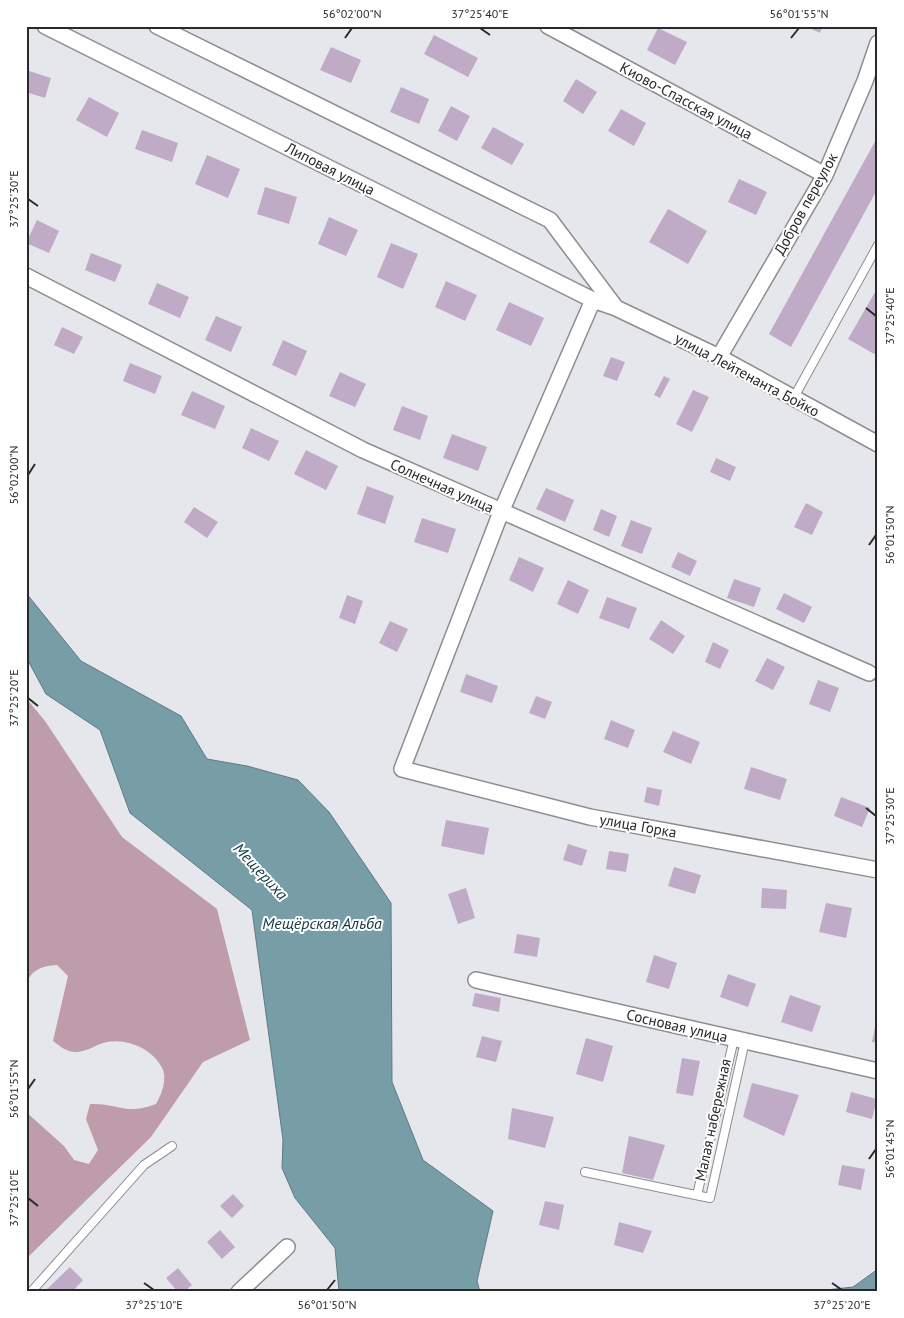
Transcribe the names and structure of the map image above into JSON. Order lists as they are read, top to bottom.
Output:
{
  "streets": {
    "street": [
      "Киово-Спасская улица",
      "Липовая улица",
      "Добров переулок",
      "улица Лейтенанта Бойко",
      "Солнечная улица",
      "улица Горка",
      "Сосновая улица"
    ],
    "lane": ["Малая набережная"]
  },
  "crossings": [
    ["Киово-Спасская улица", "Добров переулок"],
    ["Липовая улица", "улица Лейтенанта Бойко"],
    ["Добров переулок", "улица Лейтенанта Бойко"],
    ["Солнечная улица", "улица Горка"],
    ["Сосновая улица", "Малая набережная"]
  ],
  "water": ["Мещериха", "Мещёрская Альба"],
  "coordinates": [
    "56°02'00\"N",
    "37°25'40\"E",
    "56°01'55\"N",
    "37°25'30\"E",
    "56°01'50\"N",
    "37°25'20\"E",
    "56°01'45\"N",
    "37°25'10\"E"
  ]
}
